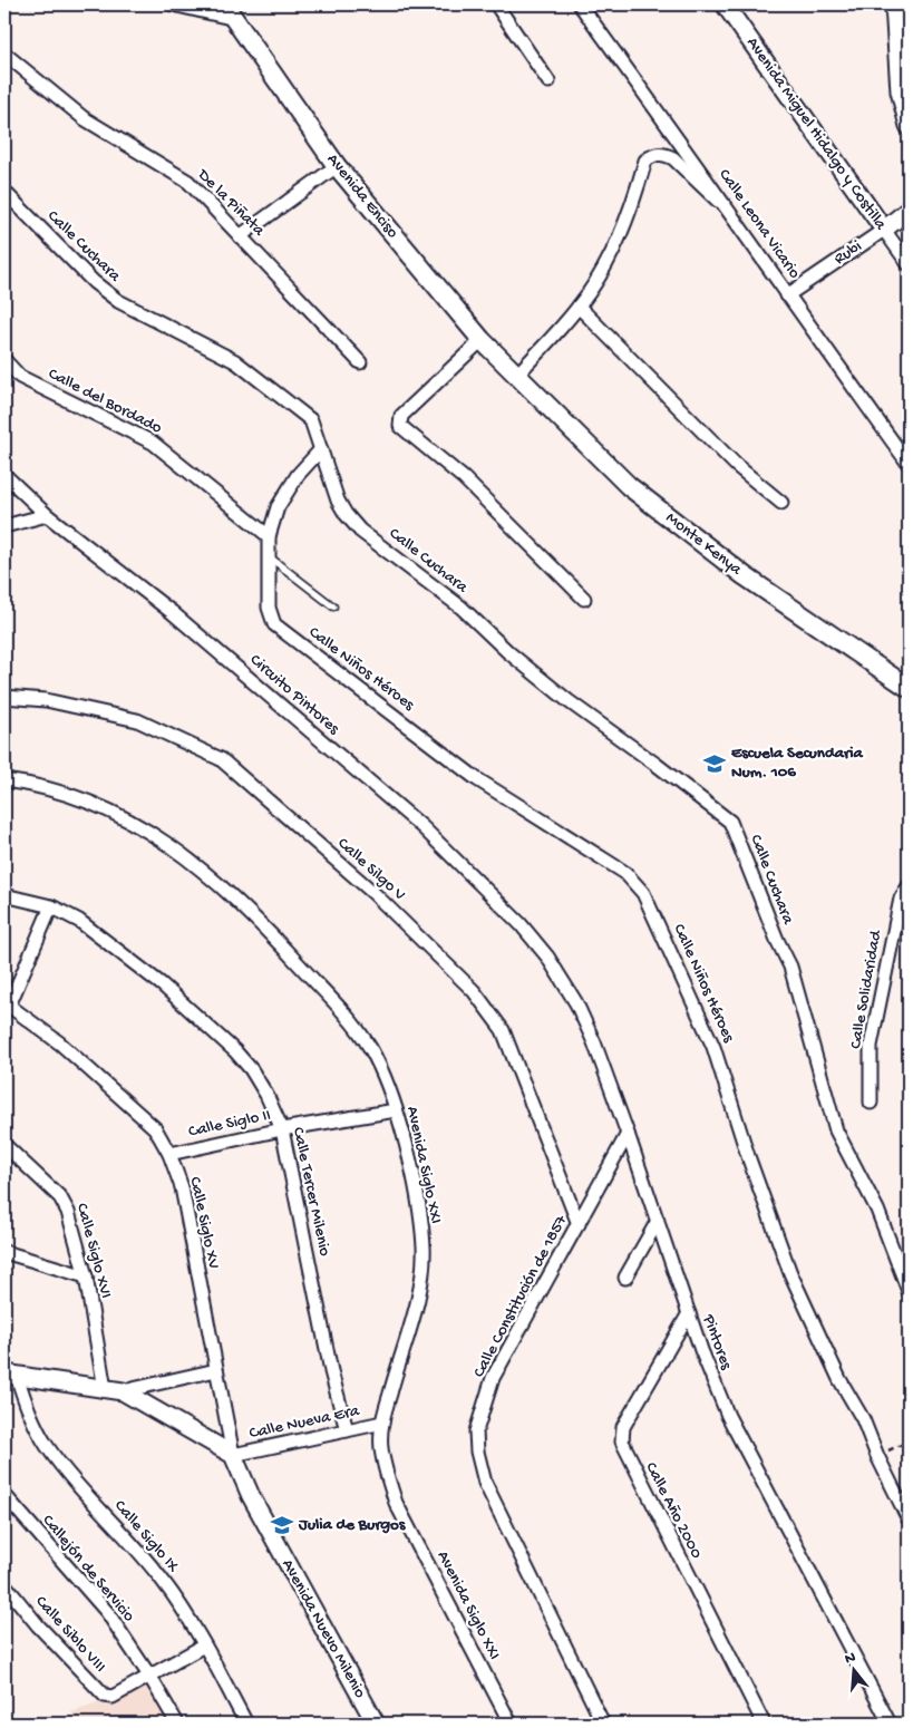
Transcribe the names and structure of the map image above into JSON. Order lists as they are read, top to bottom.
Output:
{
  "streets": {
    "main road": ["Avenida Enciso", "Monte Kenya"],
    "street": [
      "Avenida Miguel Hidalgo y Costilla",
      "De la Piñata",
      "Calle Leona Vicario",
      "Calle Cuchara",
      "Rubi",
      "Calle del Bordado",
      "Calle Niños Héroes",
      "Circuito Pintores",
      "Calle Silgo V",
      "Calle Solidaridad",
      "Calle Siglo II",
      "Avenida Siglo XXI",
      "Calle Tercer Milenio",
      "Calle Siglo XV",
      "Calle Siglo XVI",
      "Calle Constitución de 1857",
      "Pintores",
      "Calle Nueva Era",
      "Calle Año 2000",
      "Calle Siglo IX",
      "Callejón de Servicio",
      "Avenida Nuevo Milenio",
      "Calle Siblo VIII"
    ]
  },
  "crossings": [
    ["Avenida Miguel Hidalgo y Costilla", "Rubi"],
    ["Avenida Enciso", "Monte Kenya"],
    ["Calle Leona Vicario", "Rubi"],
    ["Circuito Pintores", "Pintores"],
    ["Calle Silgo V", "Calle Constitución de 1857"],
    ["Calle Siglo II", "Avenida Siglo XXI"],
    ["Calle Siglo II", "Calle Tercer Milenio"],
    ["Calle Siglo II", "Calle Siglo XV"],
    ["Avenida Siglo XXI", "Calle Nueva Era"],
    ["Calle Tercer Milenio", "Calle Nueva Era"],
    ["Calle Siglo XV", "Calle Nueva Era"],
    ["Calle Siglo XV", "Avenida Nuevo Milenio"],
    ["Calle Constitución de 1857", "Pintores"],
    ["Pintores", "Calle Año 2000"],
    ["Calle Nueva Era", "Avenida Nuevo Milenio"],
    ["Calle Siglo IX", "Calle Siblo VIII"],
    ["Callejón de Servicio", "Calle Siblo VIII"]
  ],
  "places": {
    "school or university": ["Escuela Secundaria Num. 106", "Julia de Burgos"]
  },
  "north": "top"
}
